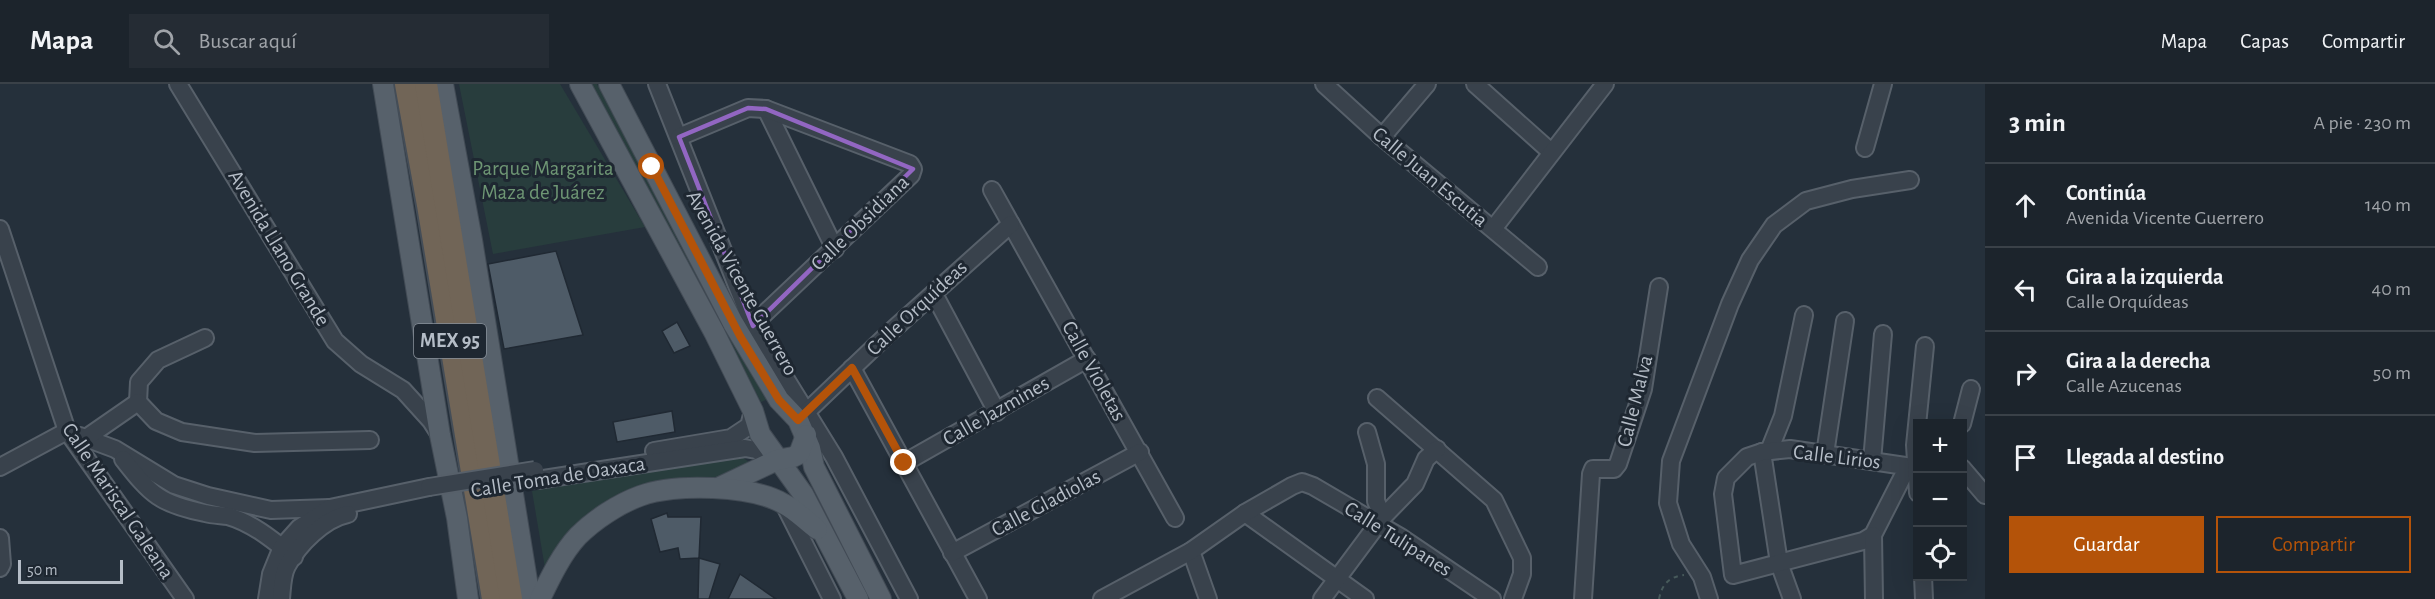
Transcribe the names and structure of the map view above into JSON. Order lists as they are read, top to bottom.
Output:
{
  "streets": {
    "highway": ["MEX 95"],
    "main road": ["Avenida Vicente Guerrero"],
    "street": [
      "Calle Juan Escutia",
      "Calle Obsidiana",
      "Avenida Llano Grande",
      "Calle Orquídeas",
      "Calle Violetas",
      "Calle Malva",
      "Calle Jazmines",
      "Calle Lirios",
      "Calle Toma de Oaxaca",
      "Calle Mariscal Galeana",
      "Calle Gladiolas",
      "Calle Tulipanes"
    ]
  },
  "crossings": [
    ["Calle Obsidiana", "Avenida Vicente Guerrero"],
    ["Avenida Vicente Guerrero", "Calle Orquídeas"],
    ["Calle Orquídeas", "Calle Violetas"],
    ["Calle Violetas", "Calle Jazmines"],
    ["Calle Violetas", "Calle Gladiolas"],
    ["Calle Toma de Oaxaca", "Calle Mariscal Galeana"]
  ],
  "parks": ["Parque Margarita Maza de Juárez"],
  "scale_bar": "50 m",
  "page": {
    "header": "Mapa",
    "search": "Buscar aquí",
    "nav": ["Mapa", "Capas", "Compartir"],
    "heading": ["3 min", "A pie · 230 m"],
    "list": [
      ["Continúa", "Avenida Vicente Guerrero", "140 m"],
      ["Gira a la izquierda", "Calle Orquídeas", "40 m"],
      ["Gira a la derecha", "Calle Azucenas", "50 m"],
      "Llegada al destino"
    ],
    "map_buttons": ["+", "−"],
    "buttons": ["Guardar", "Compartir"],
    "scale": "50 m"
  }
}
